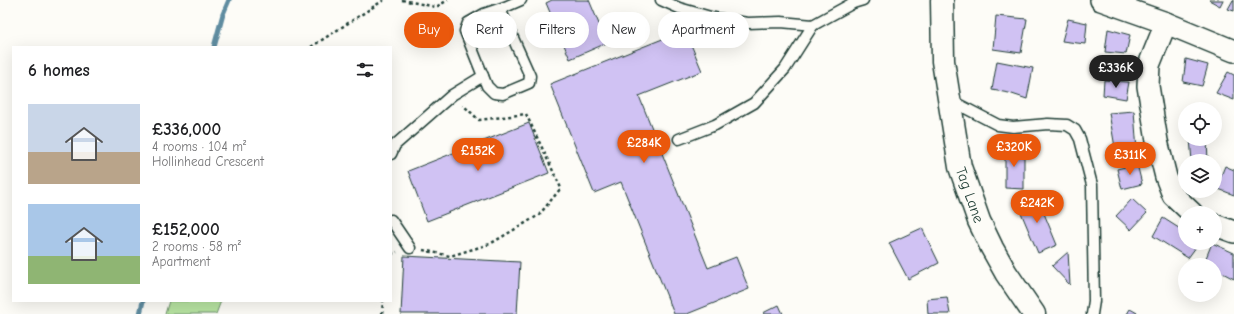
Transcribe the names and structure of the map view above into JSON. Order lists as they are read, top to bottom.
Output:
{
  "streets": {
    "main road": ["Tag Lane"]
  },
  "page": {
    "chip": [
      "Buy",
      "Rent",
      "Filters",
      "New",
      "Apartment"
    ],
    "heading": "6 homes",
    "price": [
      "£336K",
      "£284K",
      "£320K",
      "£152K",
      "£311K",
      "£242K"
    ],
    "list": [
      {
        "name": "£336,000",
        "note": "4 rooms · 104 m² · Hollinhead Crescent"
      },
      {
        "name": "£152,000",
        "note": "2 rooms · 58 m² · Apartment"
      }
    ],
    "map_buttons": ["+", "−"]
  }
}
